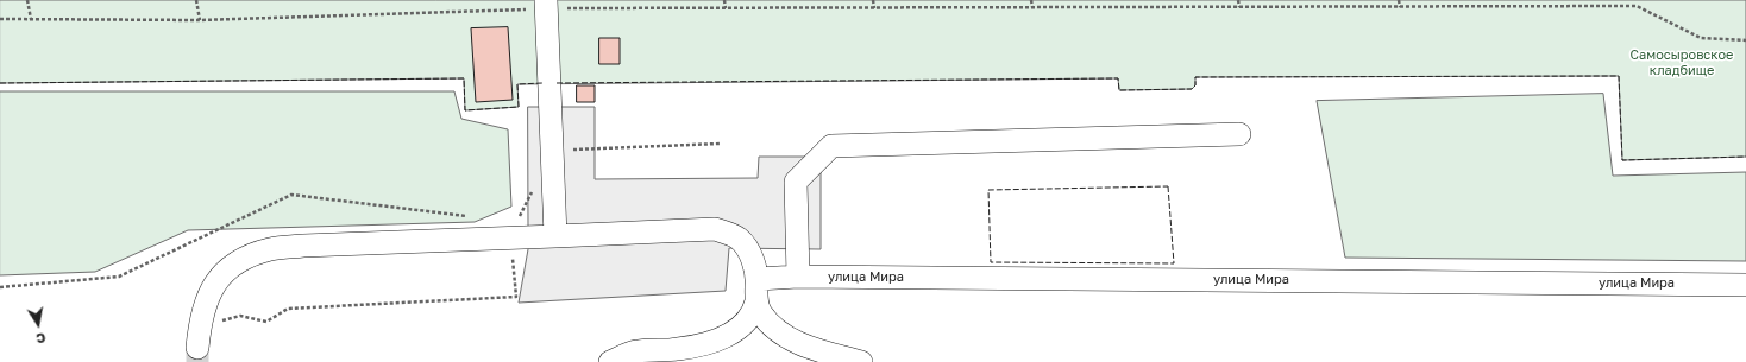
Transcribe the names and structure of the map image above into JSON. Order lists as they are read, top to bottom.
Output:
{
  "streets": {
    "street": ["улица Мира"]
  },
  "parks": ["Самосыровское кладбище"],
  "north": "bottom"
}
